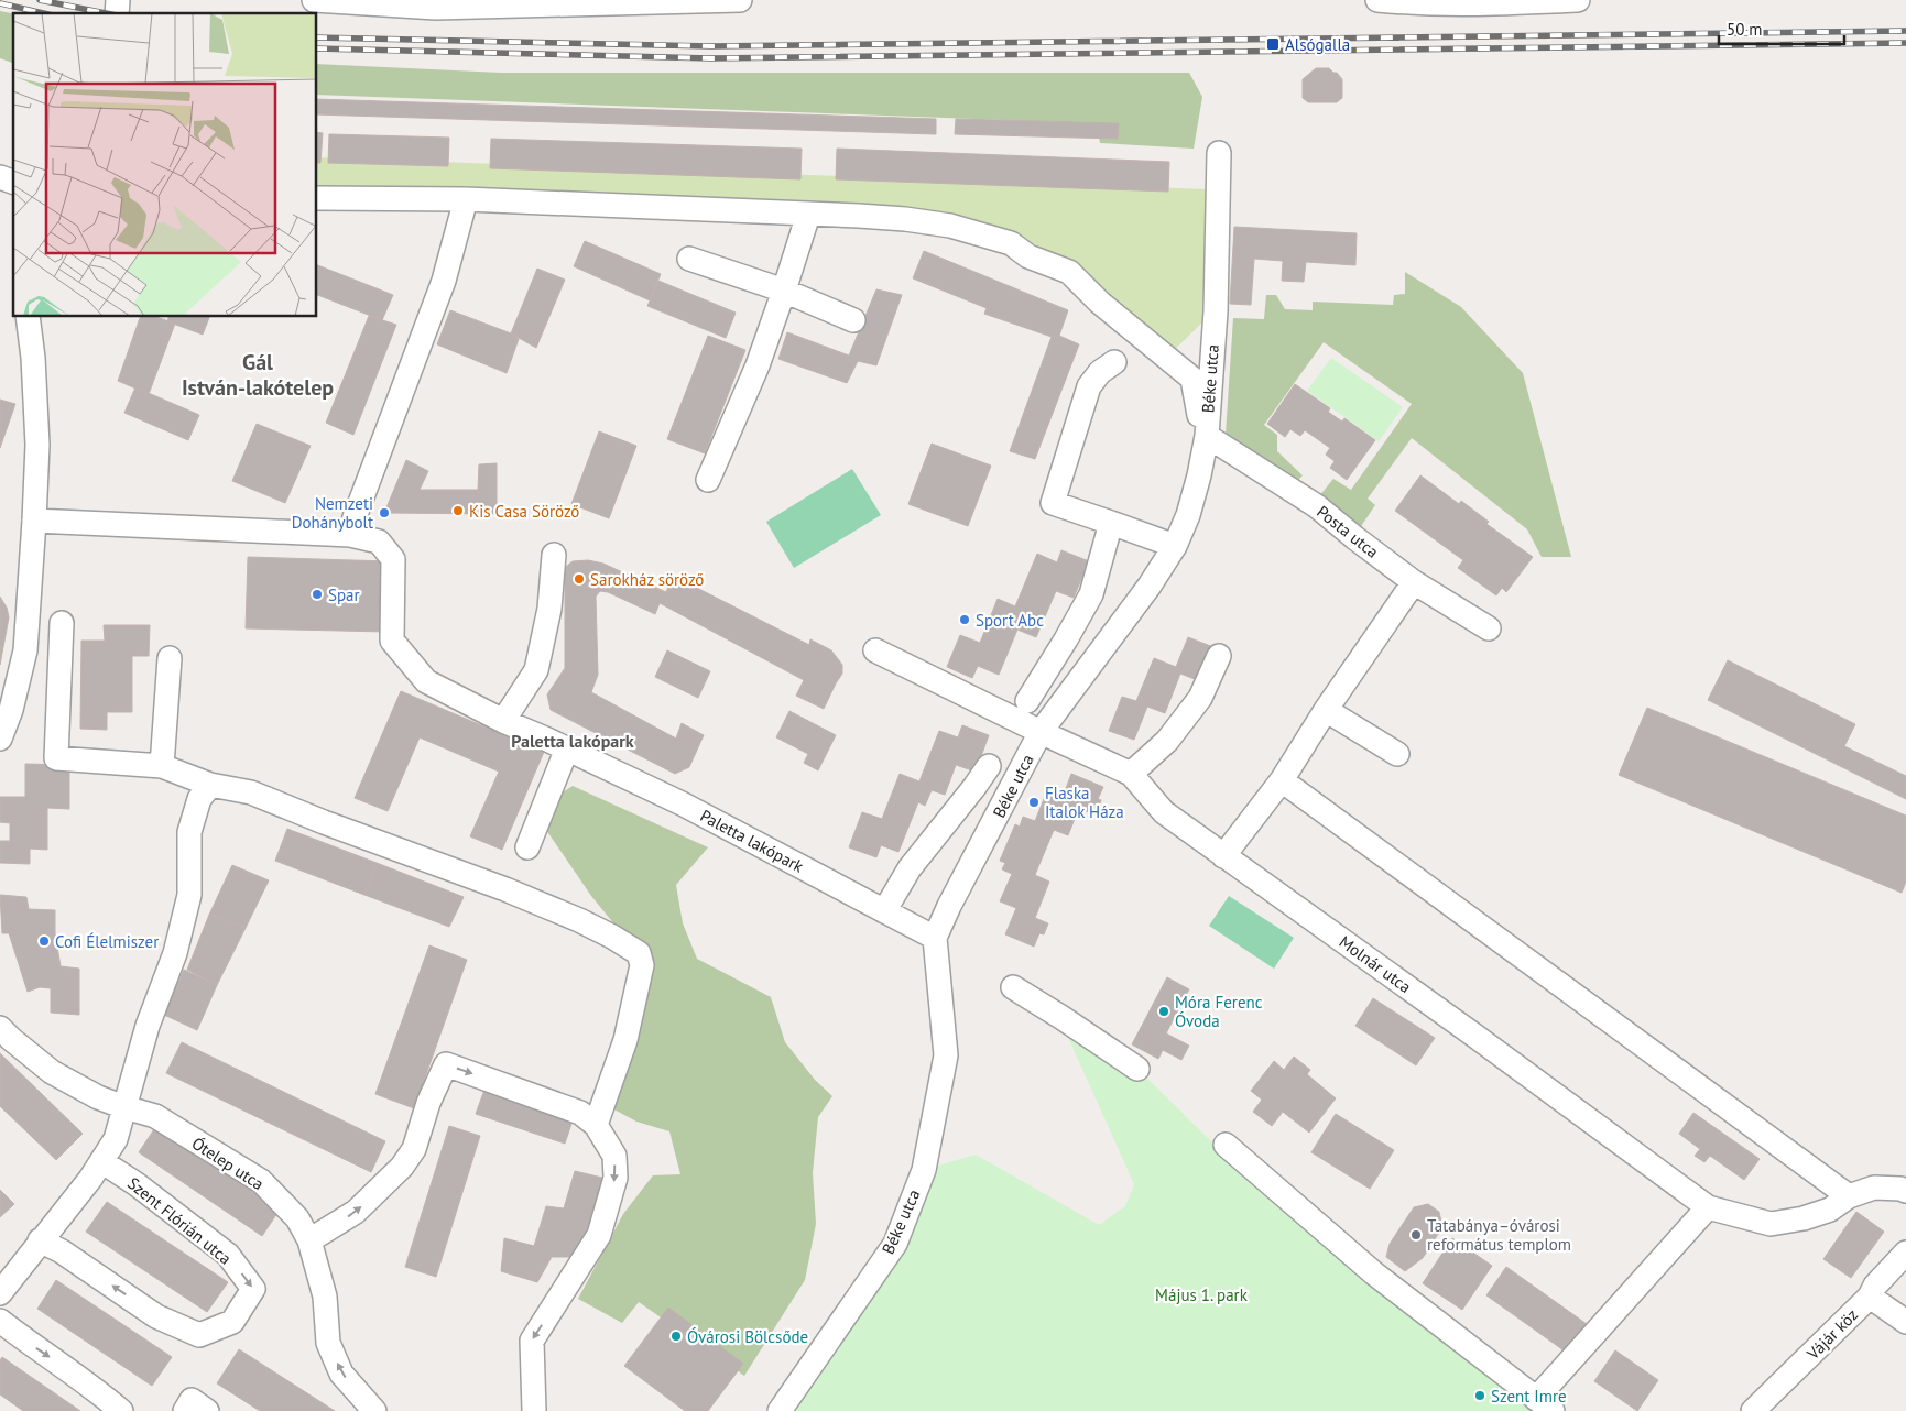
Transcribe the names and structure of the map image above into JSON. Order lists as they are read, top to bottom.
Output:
{
  "streets": {
    "street": [
      "Béke utca",
      "Posta utca",
      "Paletta lakópark",
      "Molnár utca",
      "Ótelep utca",
      "Szent Flórián utca",
      "Vájár köz"
    ]
  },
  "crossings": [
    ["Béke utca", "Posta utca"],
    ["Béke utca", "Paletta lakópark"],
    ["Béke utca", "Molnár utca"]
  ],
  "districts": ["Gál István-lakótelep", "Paletta lakópark"],
  "parks": ["Május 1. park"],
  "places": {
    "transit": ["Alsógalla"],
    "other": [
      "Kis Casa Söröző",
      "Nemzeti Dohánybolt",
      "Sarokház söröző",
      "Spar",
      "Sport Abc",
      "Flaska Italok Háza",
      "Cofi Élelmiszer",
      "Móra Ferenc Óvoda",
      "Tatabánya–óvárosi református templom",
      "Óvárosi Bölcsőde",
      "Szent Imre"
    ]
  },
  "scale_bar": "50 m"
}
